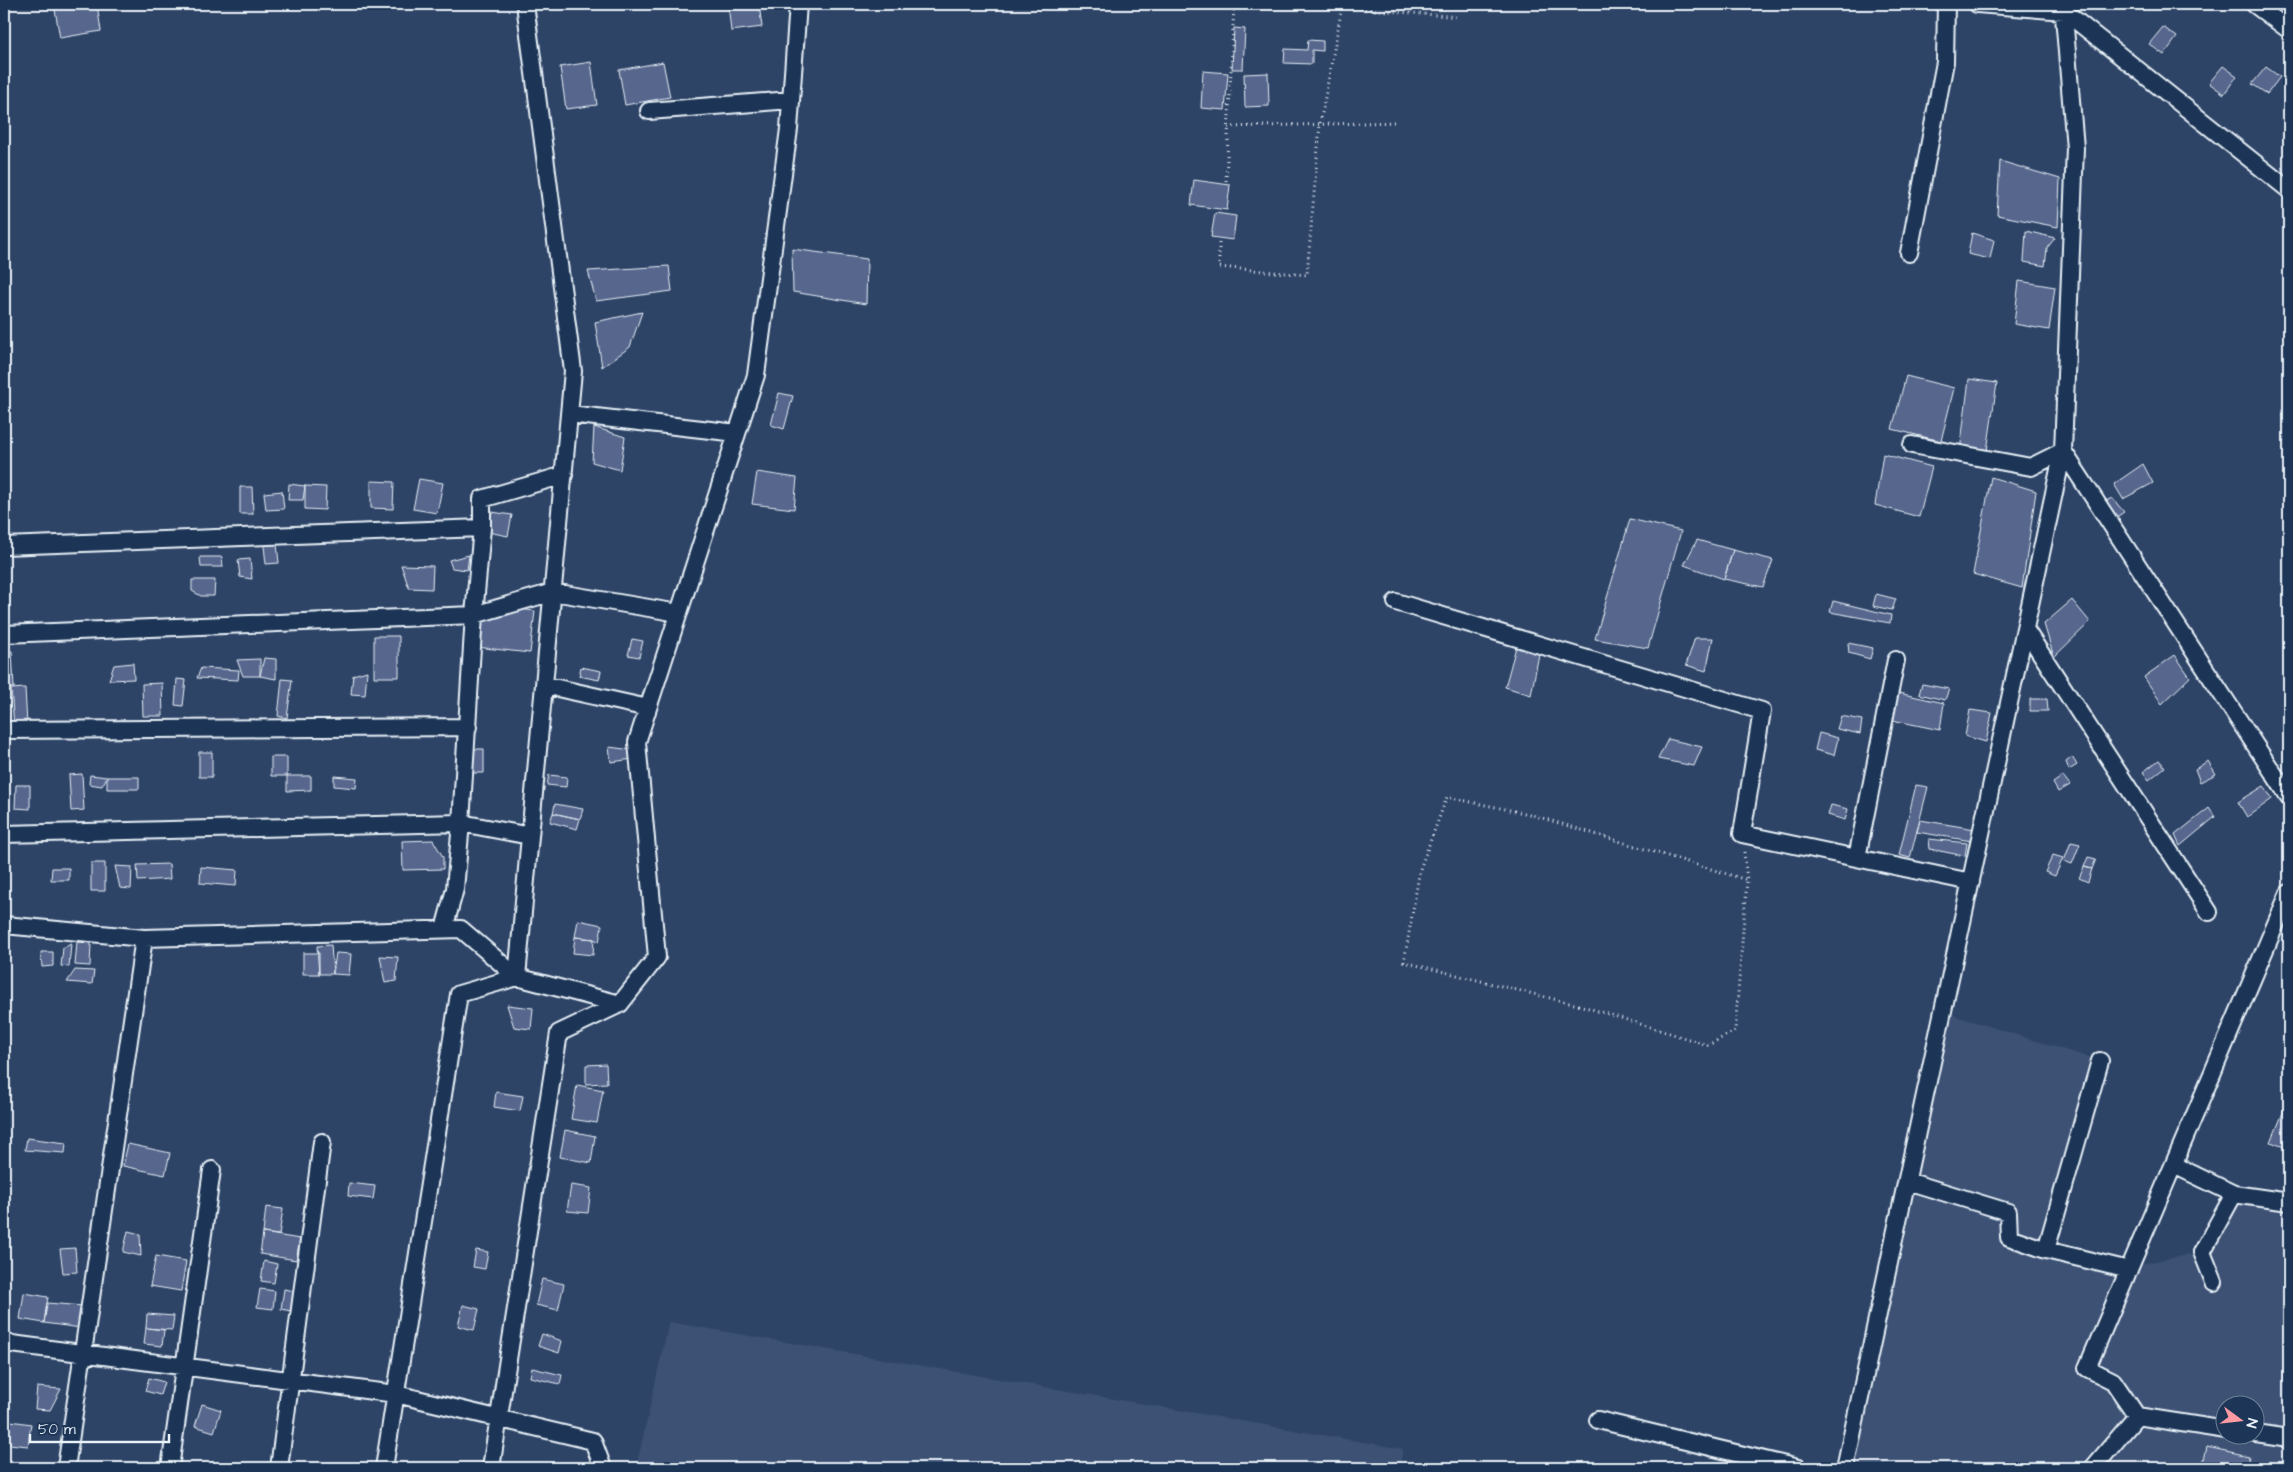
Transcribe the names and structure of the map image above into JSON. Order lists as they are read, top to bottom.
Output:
{
  "scale_bar": "50 m",
  "north": "right"
}
